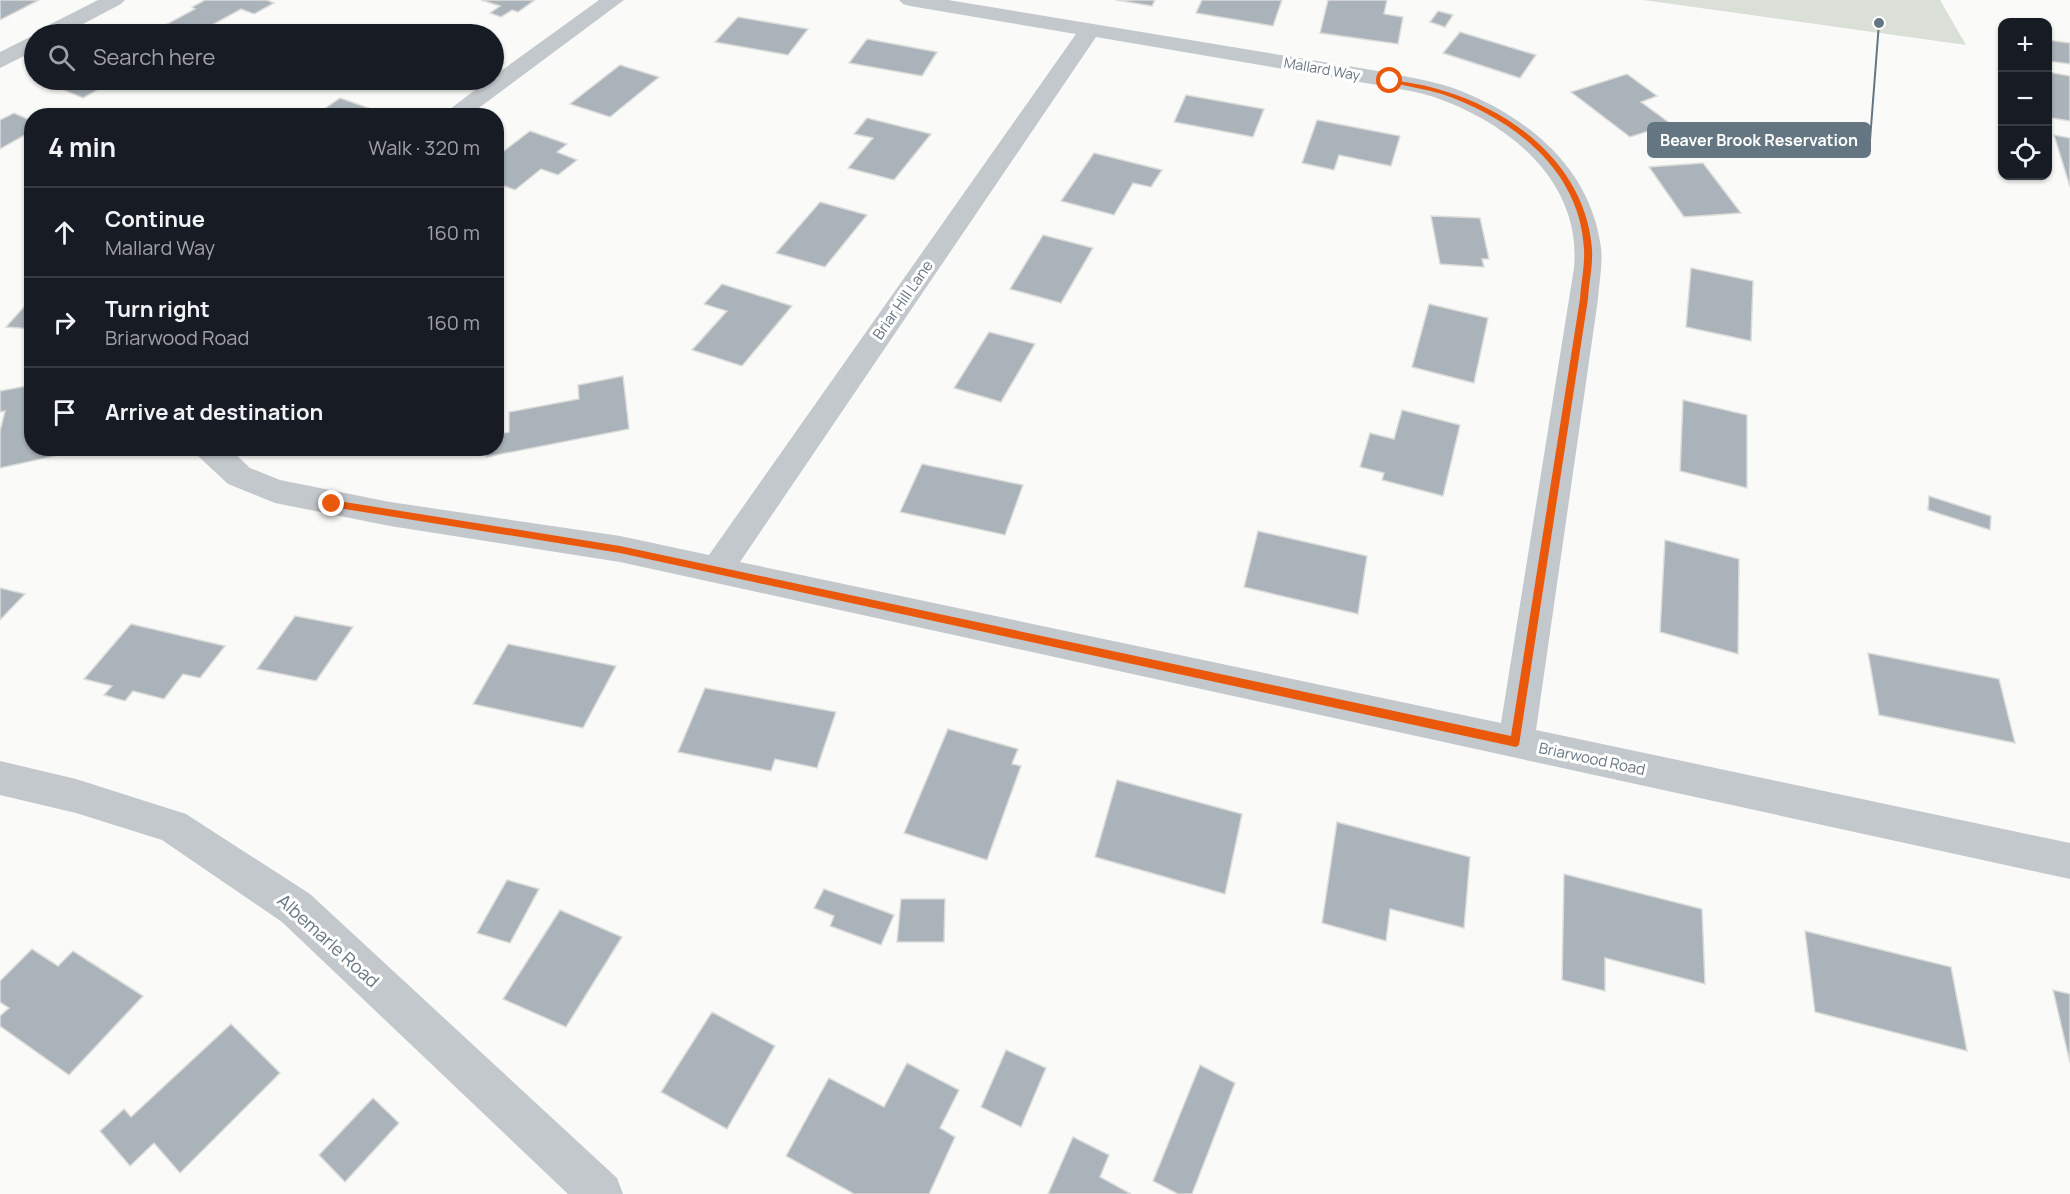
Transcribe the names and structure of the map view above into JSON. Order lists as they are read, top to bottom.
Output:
{
  "streets": {
    "street": [
      "Mallard Way",
      "Briar Hill Lane",
      "Briarwood Road",
      "Albemarle Road"
    ]
  },
  "crossings": [
    ["Mallard Way", "Briar Hill Lane"],
    ["Mallard Way", "Briarwood Road"],
    ["Briar Hill Lane", "Briarwood Road"]
  ],
  "places": ["Beaver Brook Reservation"],
  "page": {
    "map_buttons": ["+", "−"],
    "search": "Search here",
    "heading": ["4 min", "Walk · 320 m"],
    "list": [
      ["Continue", "Mallard Way", "160 m"],
      ["Turn right", "Briarwood Road", "160 m"],
      "Arrive at destination"
    ]
  }
}
